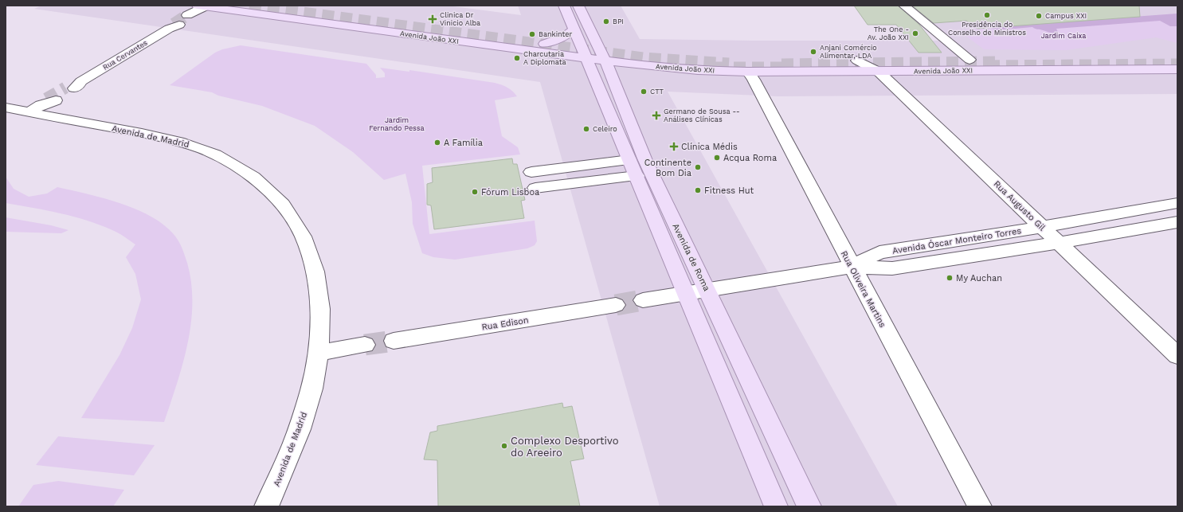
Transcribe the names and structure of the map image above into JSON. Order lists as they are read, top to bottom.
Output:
{
  "streets": {
    "main road": ["Avenida João XXI", "Avenida de Roma"],
    "street": [
      "Rua Cervantes",
      "Avenida de Madrid",
      "Rua Augusto Gil",
      "Avenida Óscar Monteiro Torres",
      "Rua Oliveira Martins",
      "Rua Edison"
    ]
  },
  "crossings": [
    ["Avenida João XXI", "Rua Augusto Gil"],
    ["Avenida João XXI", "Avenida de Roma"],
    ["Avenida João XXI", "Rua Oliveira Martins"],
    ["Rua Augusto Gil", "Avenida Óscar Monteiro Torres"],
    ["Avenida Óscar Monteiro Torres", "Avenida de Roma"],
    ["Avenida Óscar Monteiro Torres", "Rua Oliveira Martins"]
  ],
  "parks": ["Jardim Caixa", "Jardim Fernando Pessa"],
  "places": {
    "other": [
      "Presidência do Conselho de Ministros",
      "Campus XXI",
      "BPI",
      "The One - Av. João XXI",
      "Bankinter",
      "Anjani Comércio Alimentar, LDA",
      "Charcutaria A Diplomata",
      "CTT",
      "Celeiro",
      "A Família",
      "Acqua Roma",
      "Continente Bom Dia",
      "Fitness Hut",
      "Fórum Lisboa",
      "My Auchan",
      "Complexo Desportivo do Areeiro"
    ],
    "health": ["Clinica Dr Vinicio Alba", "Germano de Sousa -- Análises Clínicas", "Clínica Médis"]
  }
}
